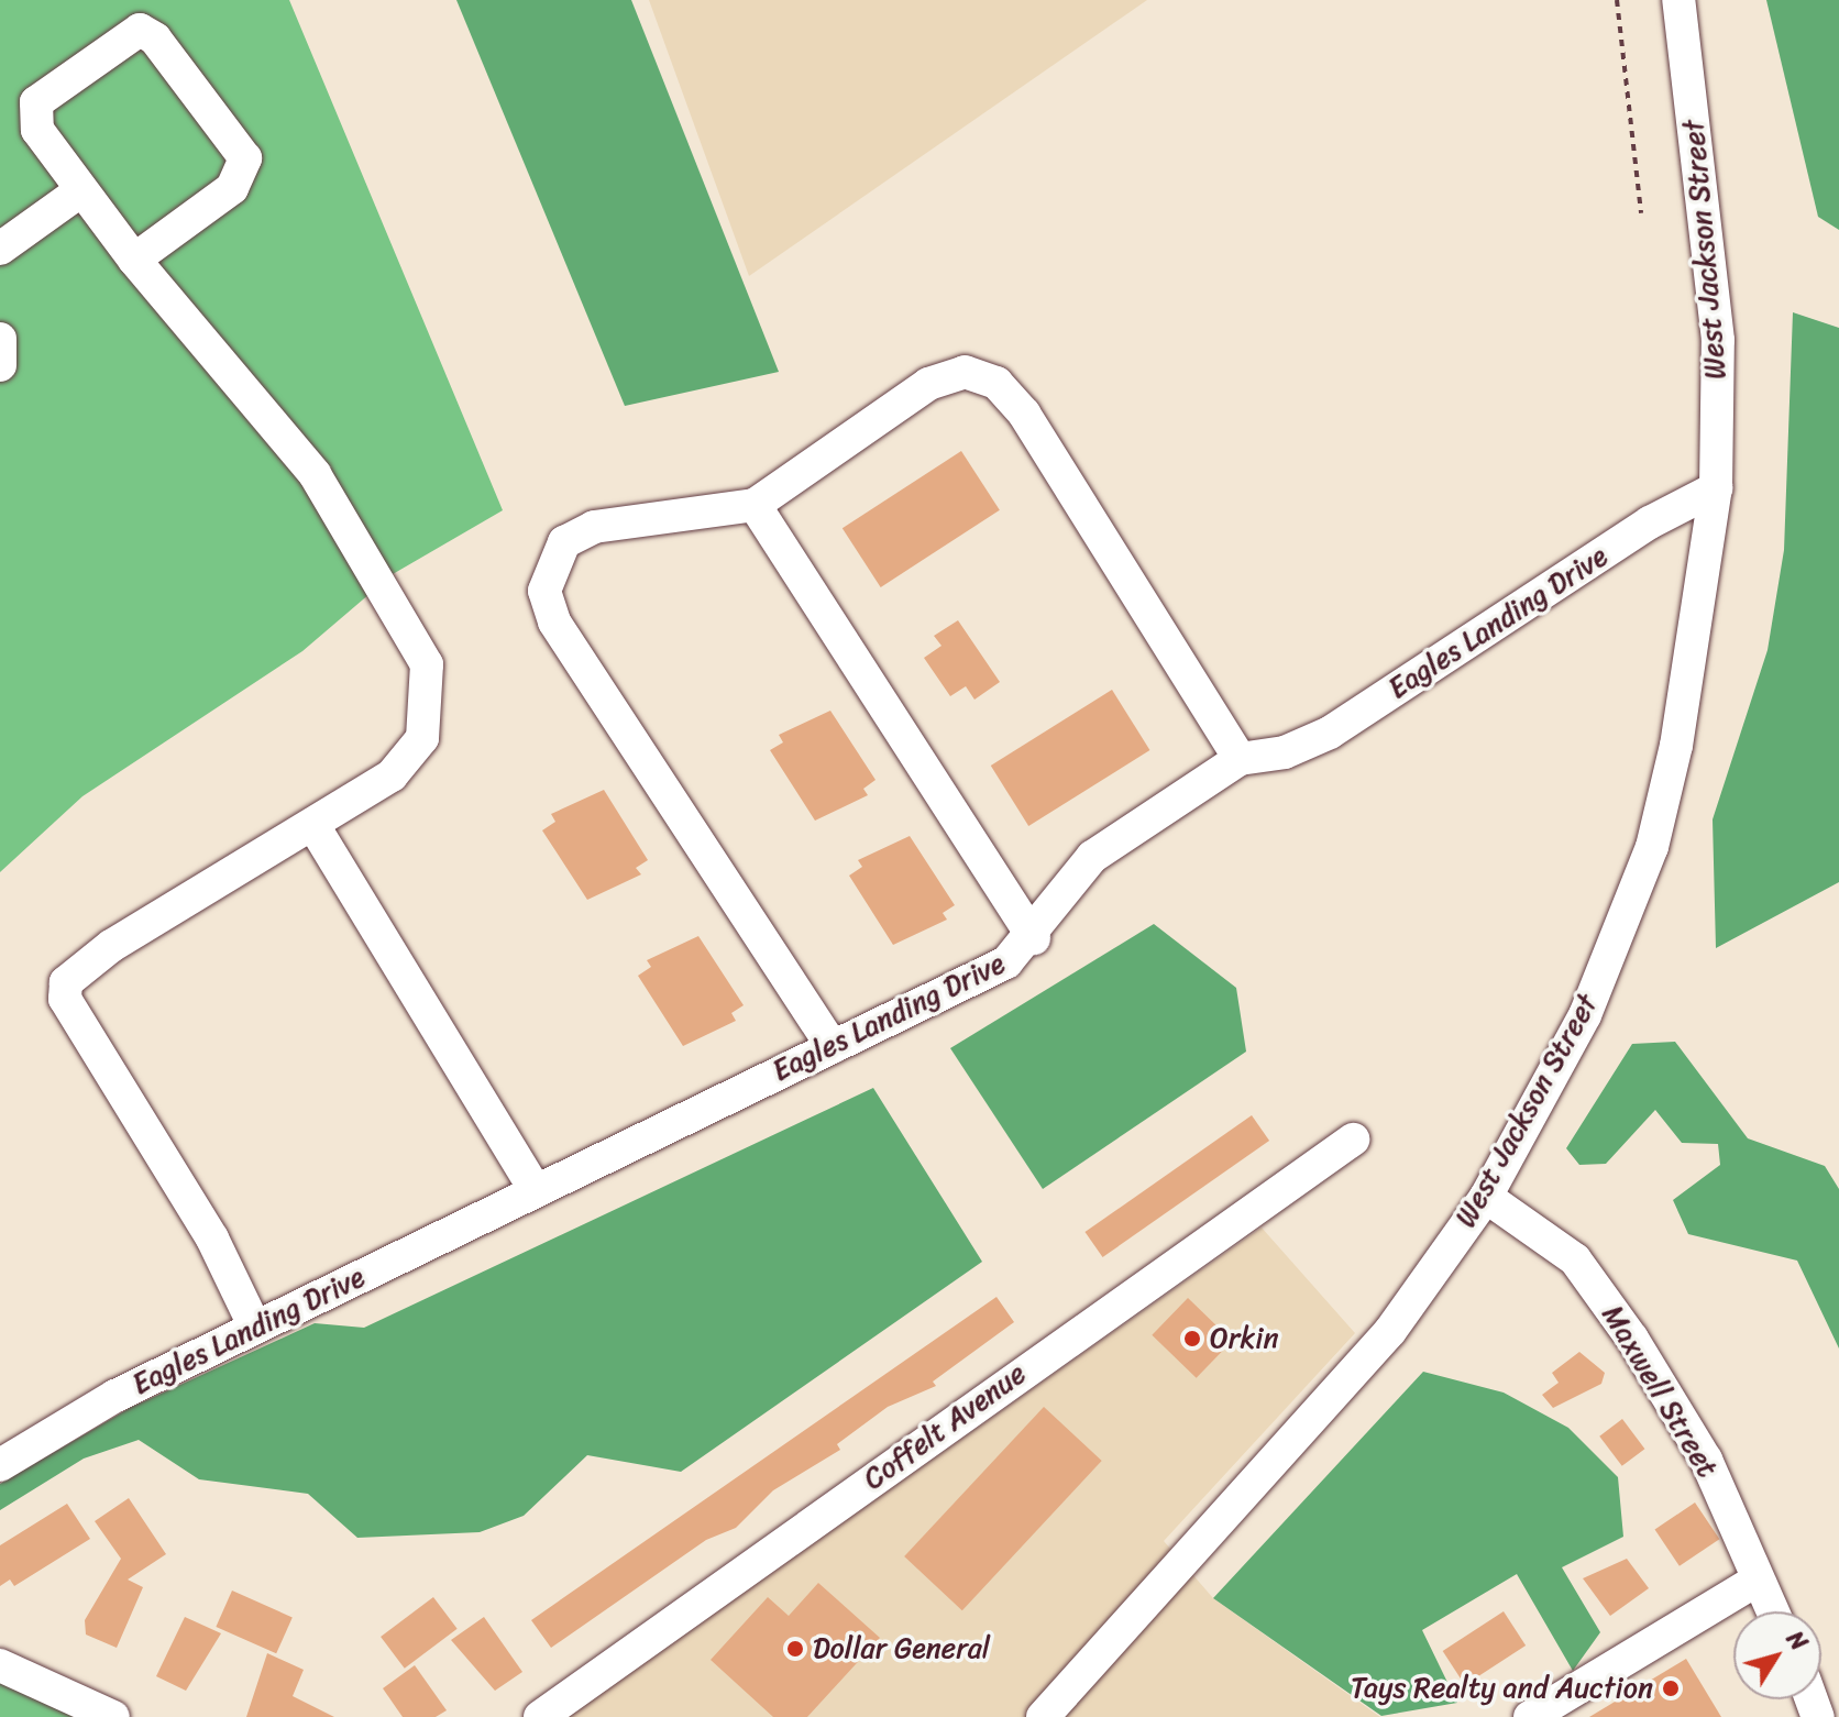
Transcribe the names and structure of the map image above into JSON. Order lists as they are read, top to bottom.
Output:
{
  "streets": {
    "street": [
      "West Jackson Street",
      "Eagles Landing Drive",
      "Maxwell Street",
      "Coffelt Avenue"
    ]
  },
  "crossings": [
    ["West Jackson Street", "Eagles Landing Drive"],
    ["West Jackson Street", "Maxwell Street"]
  ],
  "places": ["Orkin", "Dollar General", "Tays Realty and Auction"],
  "north": "top right"
}
